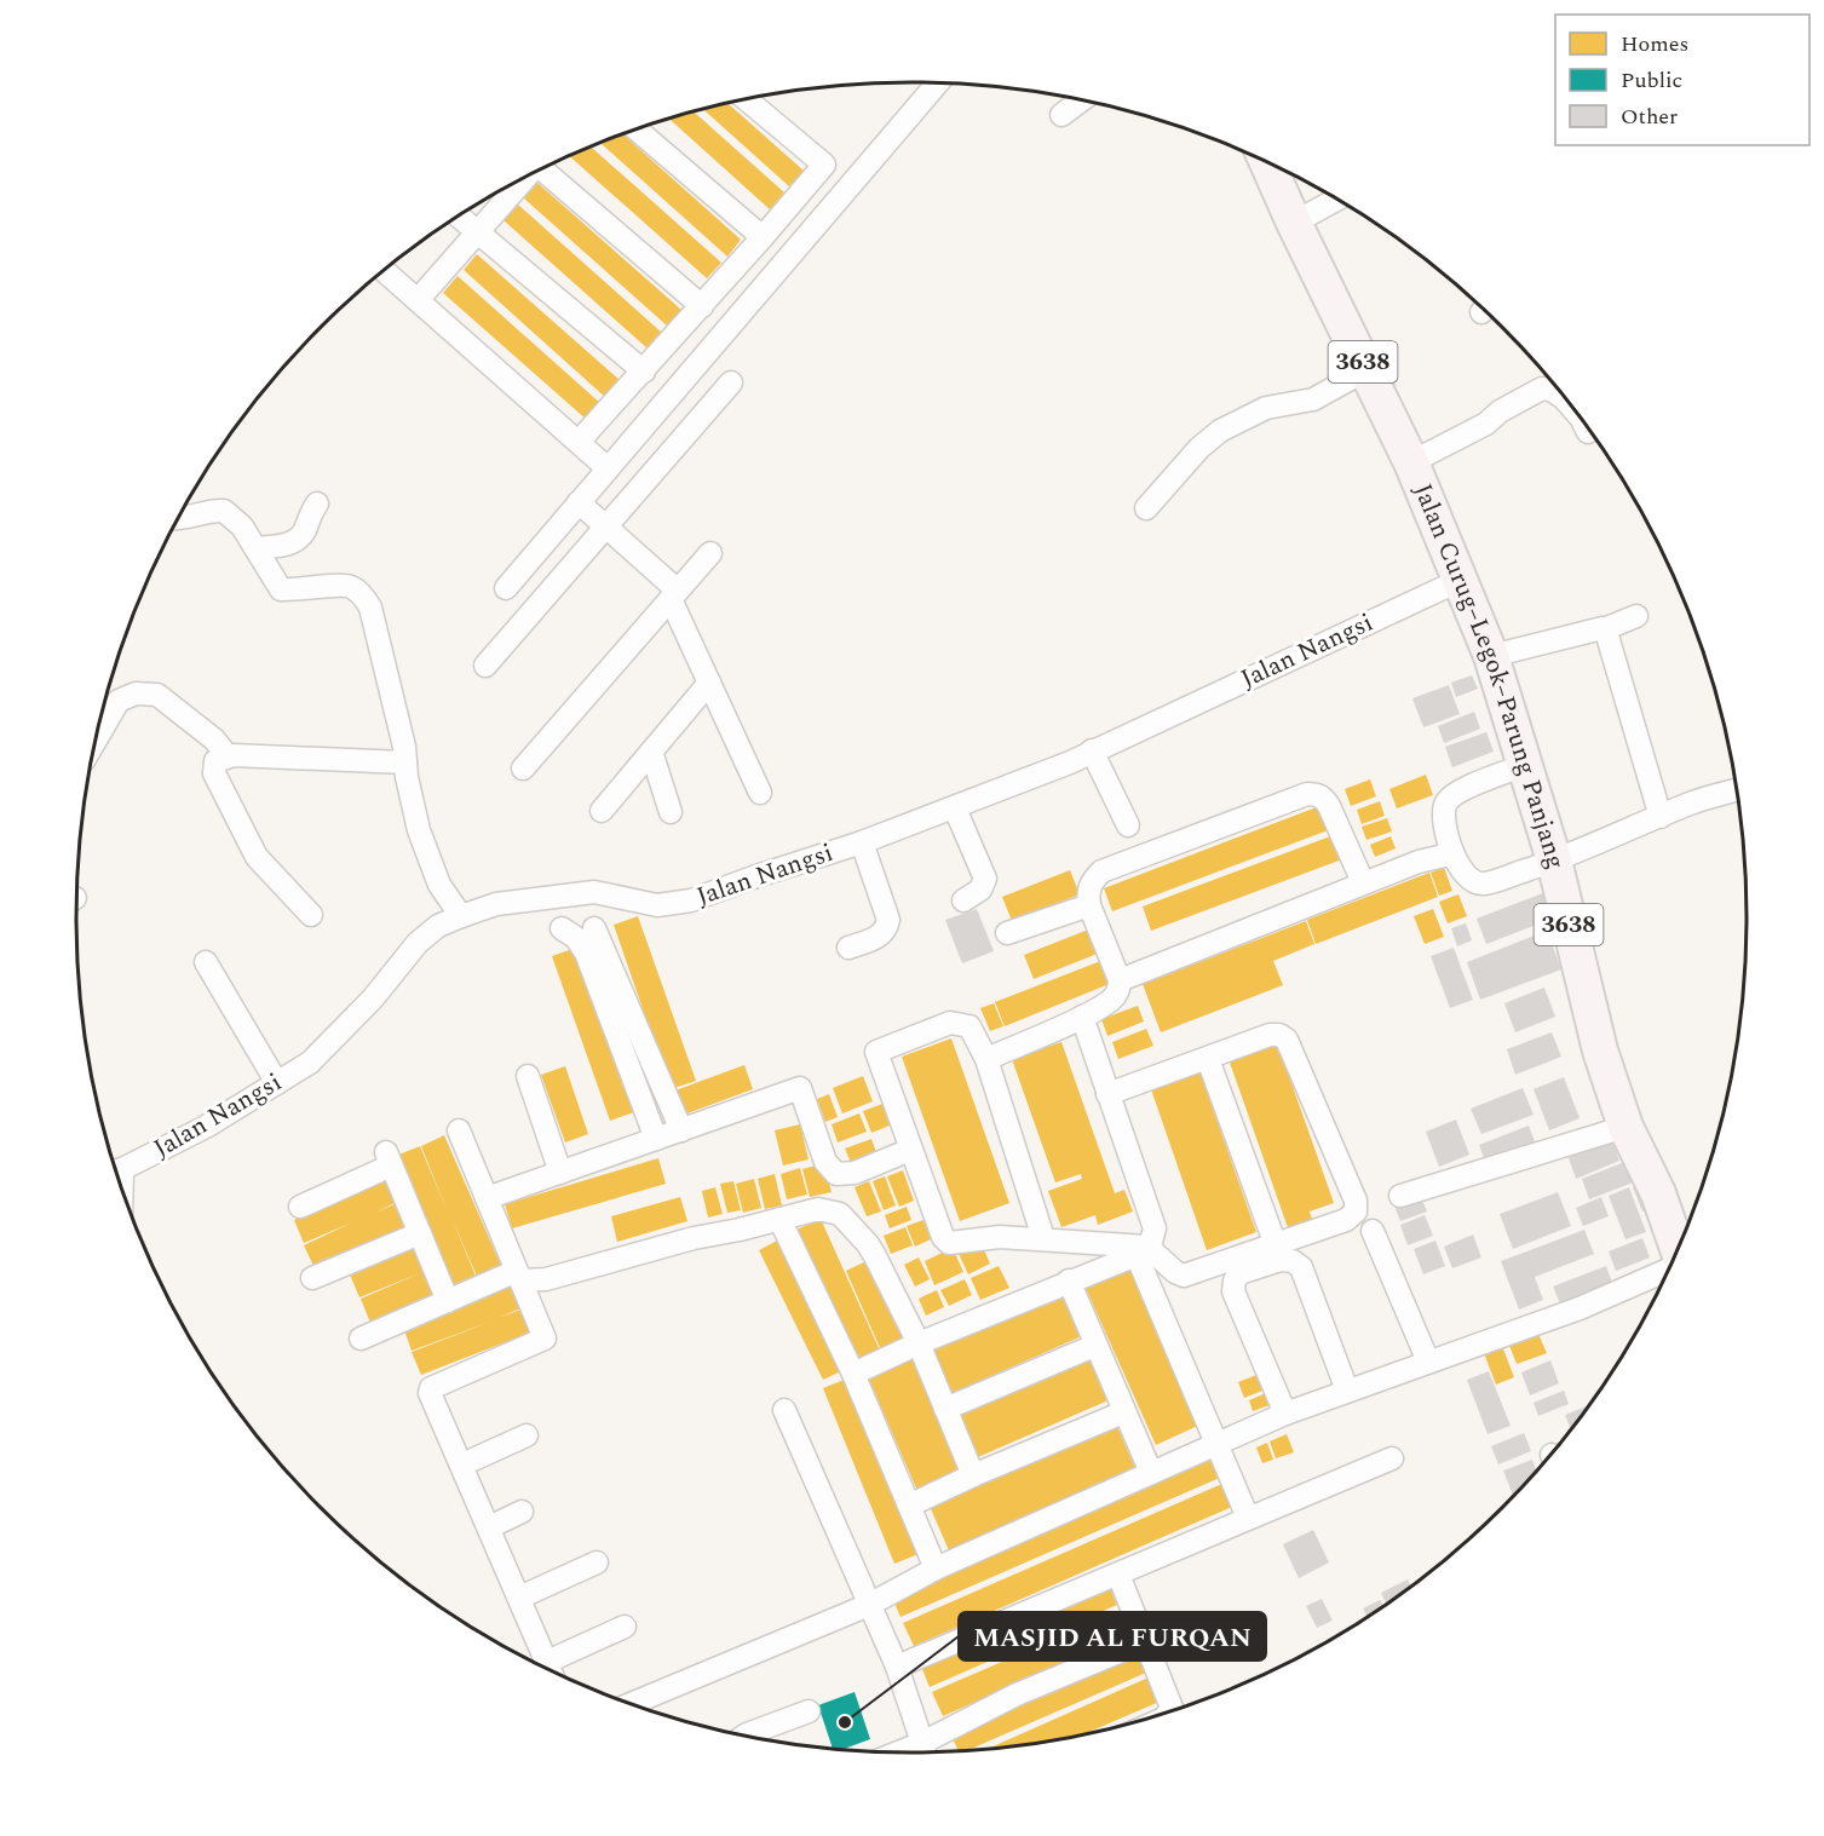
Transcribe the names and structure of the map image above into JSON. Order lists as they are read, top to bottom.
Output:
{
  "streets": {
    "main road": ["3638", "Jalan Curug–Legok–Parung Panjang"],
    "street": ["Jalan Nangsi"]
  },
  "crossings": [
    ["Jalan Nangsi", "Jalan Curug–Legok–Parung Panjang"]
  ],
  "places": ["MASJID AL FURQAN"],
  "legend": ["Homes", "Public", "Other"]
}
